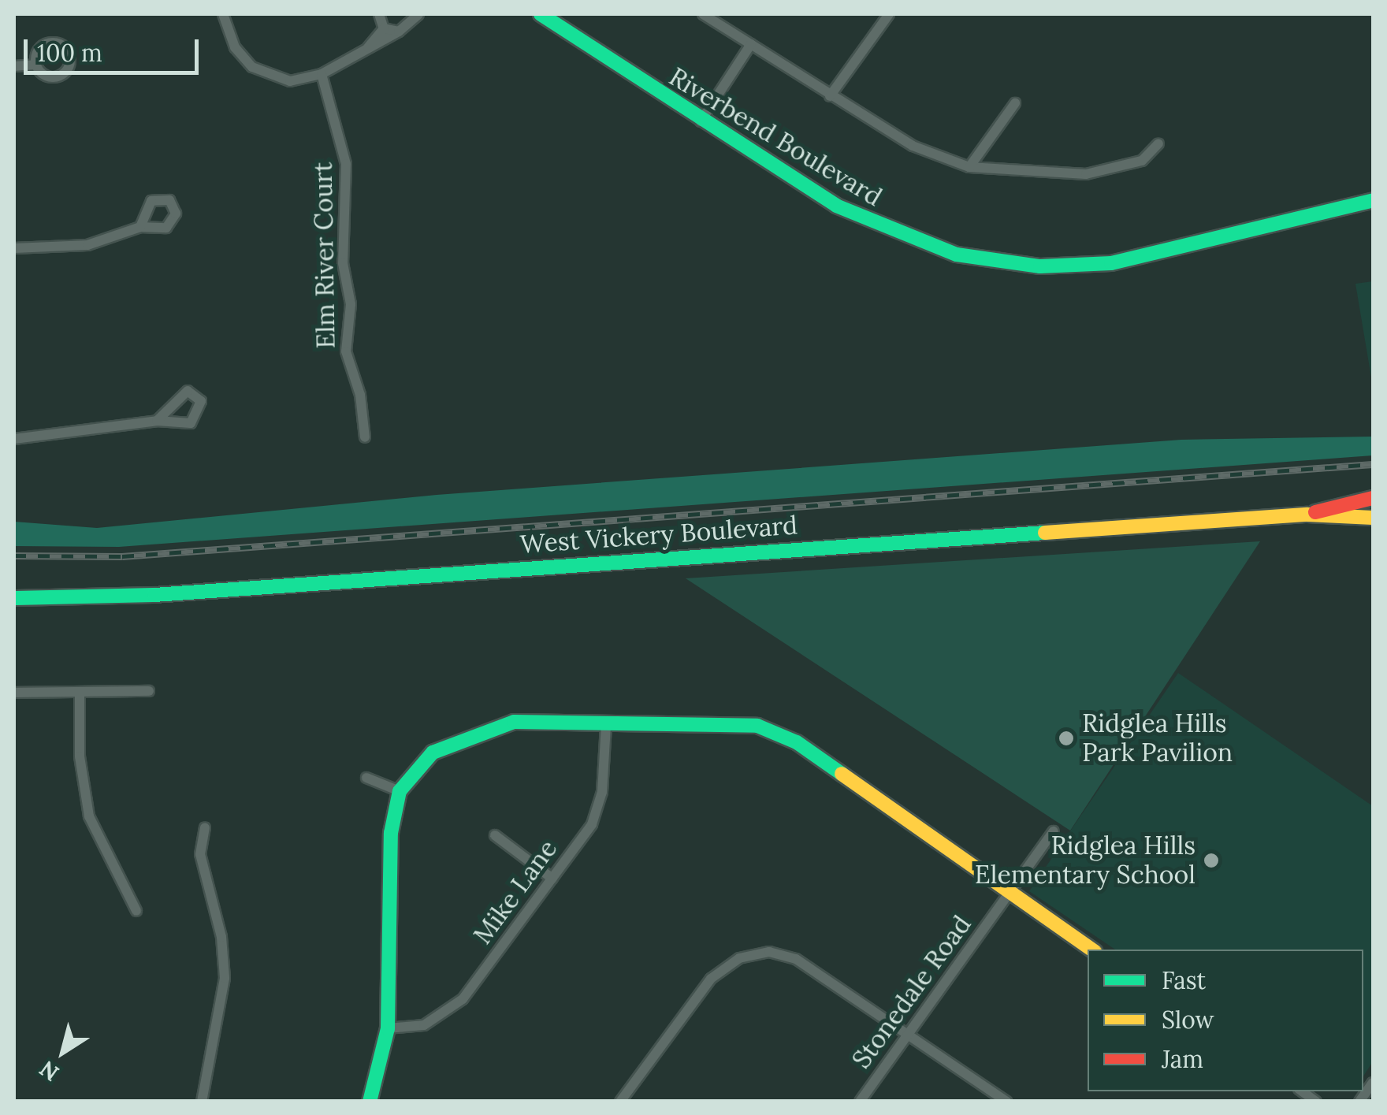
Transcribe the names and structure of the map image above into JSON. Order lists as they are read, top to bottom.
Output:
{
  "streets": {
    "street": [
      "Riverbend Boulevard",
      "Elm River Court",
      "West Vickery Boulevard",
      "Mike Lane",
      "Stonedale Road"
    ]
  },
  "places": ["Ridglea Hills Park Pavilion", "Ridglea Hills Elementary School"],
  "legend": ["Fast", "Slow", "Jam"],
  "scale_bar": "100 m",
  "north": "bottom left"
}
